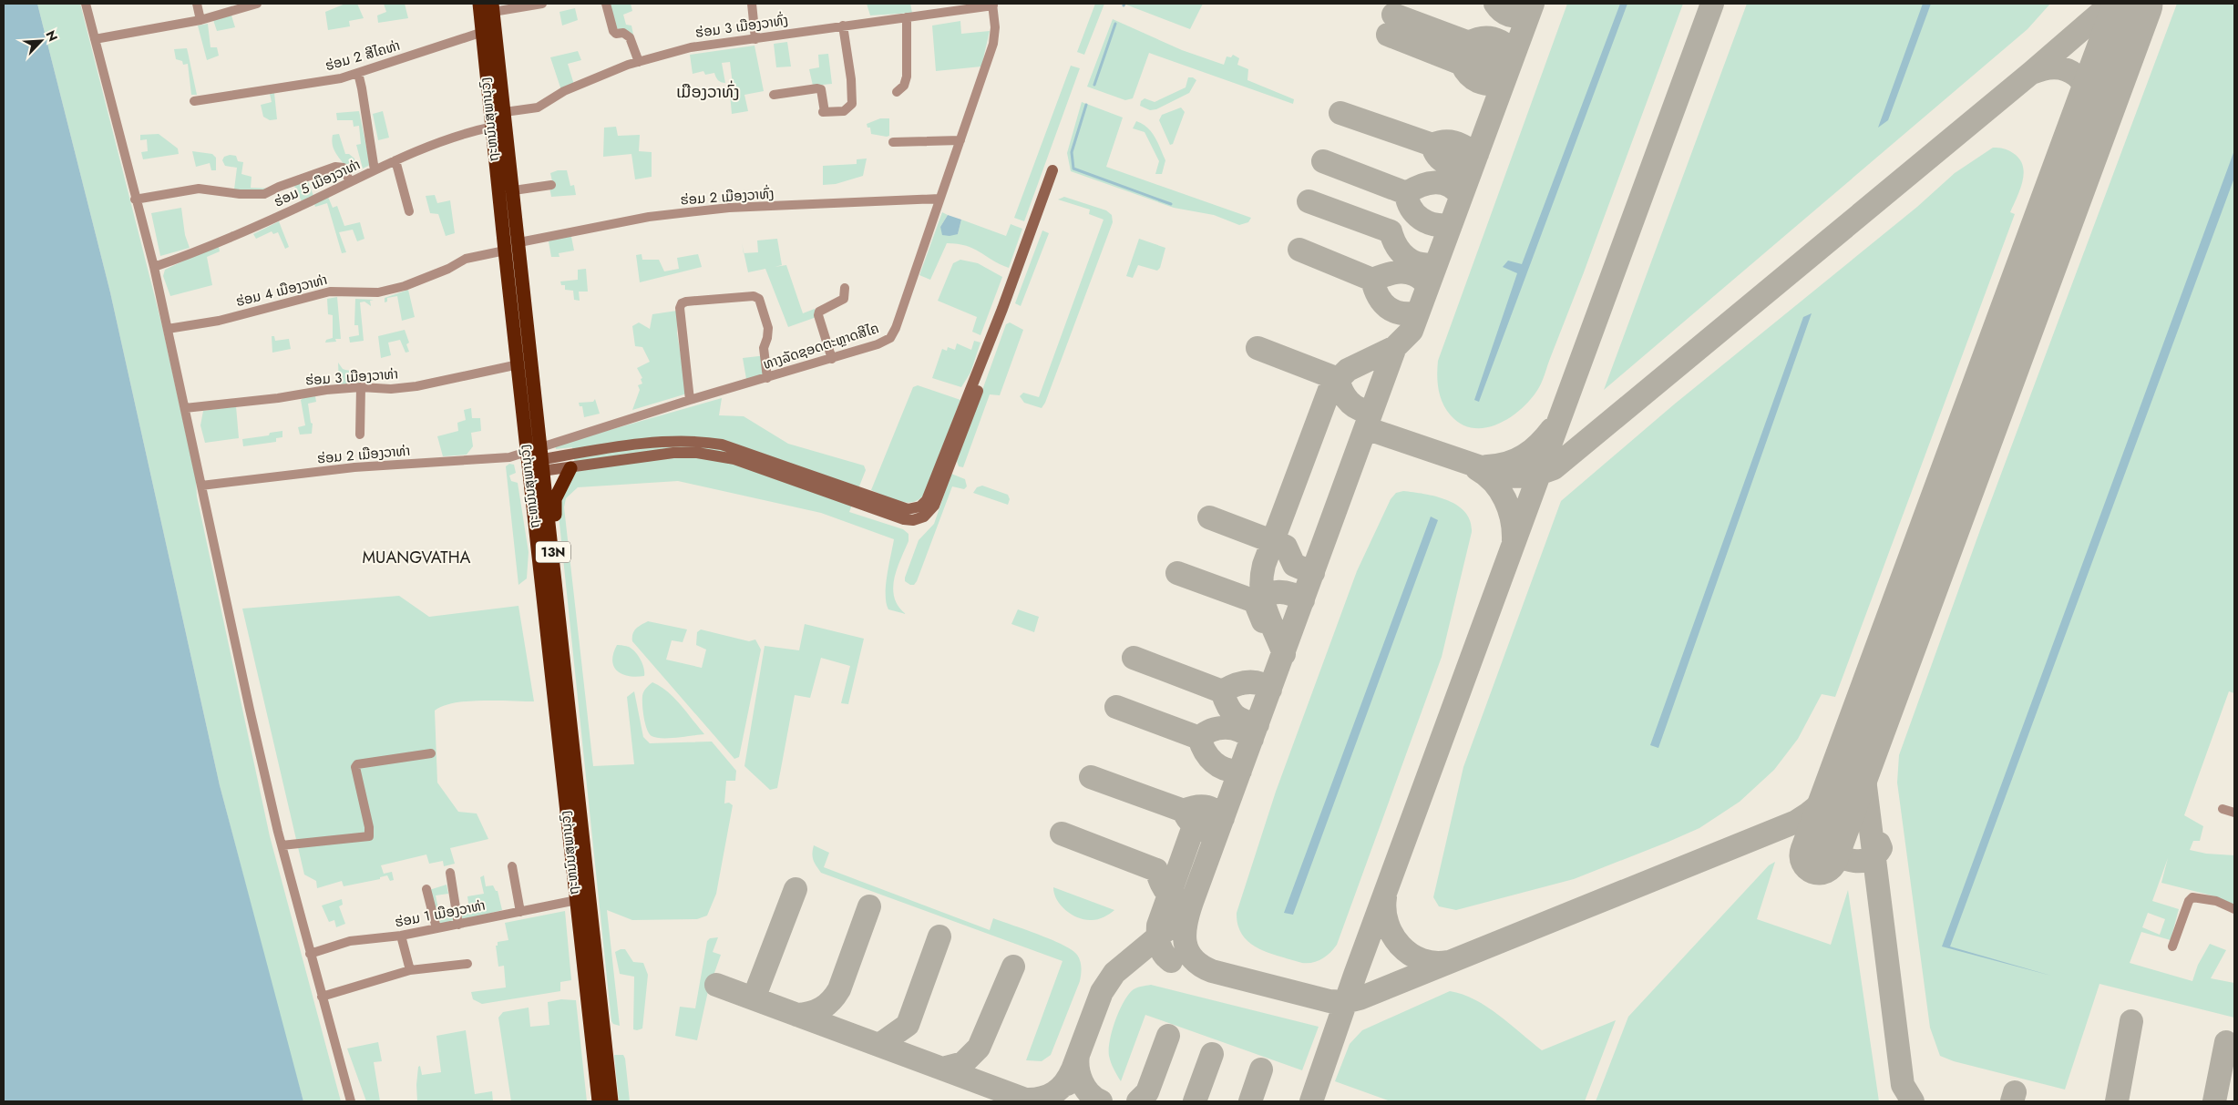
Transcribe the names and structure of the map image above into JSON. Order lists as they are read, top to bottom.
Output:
{
  "streets": {
    "highway": ["ຖະຫນົນສຸພານຸວົງ", "13N"],
    "street": [
      "ຮ່ອມ 3 ເມືອງວາທົ່ງ",
      "ຮ່ອມ 2 ສີໄຄທ່າ",
      "ຮ່ອມ 5 ເມືອງວາທ່າ",
      "ຮ່ອມ 2 ເມືອງວາທົ່ງ",
      "ຮ່ອມ 4 ເມືອງວາທ່າ",
      "ທາງລັດຊອດຕະຫຼາດສີໄຄ",
      "ຮ່ອມ 3 ເມືອງວາທ່າ",
      "ຮ່ອມ 2 ເມືອງວາທ່າ",
      "ຮ່ອມ 1 ເມືອງວາທ່າ"
    ]
  },
  "crossings": [
    ["ຮ່ອມ 3 ເມືອງວາທົ່ງ", "ຖະຫນົນສຸພານຸວົງ"],
    ["ຮ່ອມ 3 ເມືອງວາທົ່ງ", "ທາງລັດຊອດຕະຫຼາດສີໄຄ"],
    ["ຮ່ອມ 2 ສີໄຄທ່າ", "ຖະຫນົນສຸພານຸວົງ"],
    ["ຖະຫນົນສຸພານຸວົງ", "ຮ່ອມ 5 ເມືອງວາທ່າ"],
    ["ຖະຫນົນສຸພານຸວົງ", "ຮ່ອມ 2 ເມືອງວາທົ່ງ"],
    ["ຖະຫນົນສຸພານຸວົງ", "ຮ່ອມ 4 ເມືອງວາທ່າ"],
    ["ຖະຫນົນສຸພານຸວົງ", "ທາງລັດຊອດຕະຫຼາດສີໄຄ"],
    ["ຖະຫນົນສຸພານຸວົງ", "ຮ່ອມ 3 ເມືອງວາທ່າ"],
    ["ຖະຫນົນສຸພານຸວົງ", "ຮ່ອມ 2 ເມືອງວາທ່າ"],
    ["ຖະຫນົນສຸພານຸວົງ", "ຮ່ອມ 1 ເມືອງວາທ່າ"],
    ["ຮ່ອມ 2 ເມືອງວາທົ່ງ", "ທາງລັດຊອດຕະຫຼາດສີໄຄ"],
    ["ທາງລັດຊອດຕະຫຼາດສີໄຄ", "ຮ່ອມ 2 ເມືອງວາທ່າ"]
  ],
  "districts": ["ເມືອງວາທົ່ງ", "MUANGVATHA"],
  "north": "top right"
}
